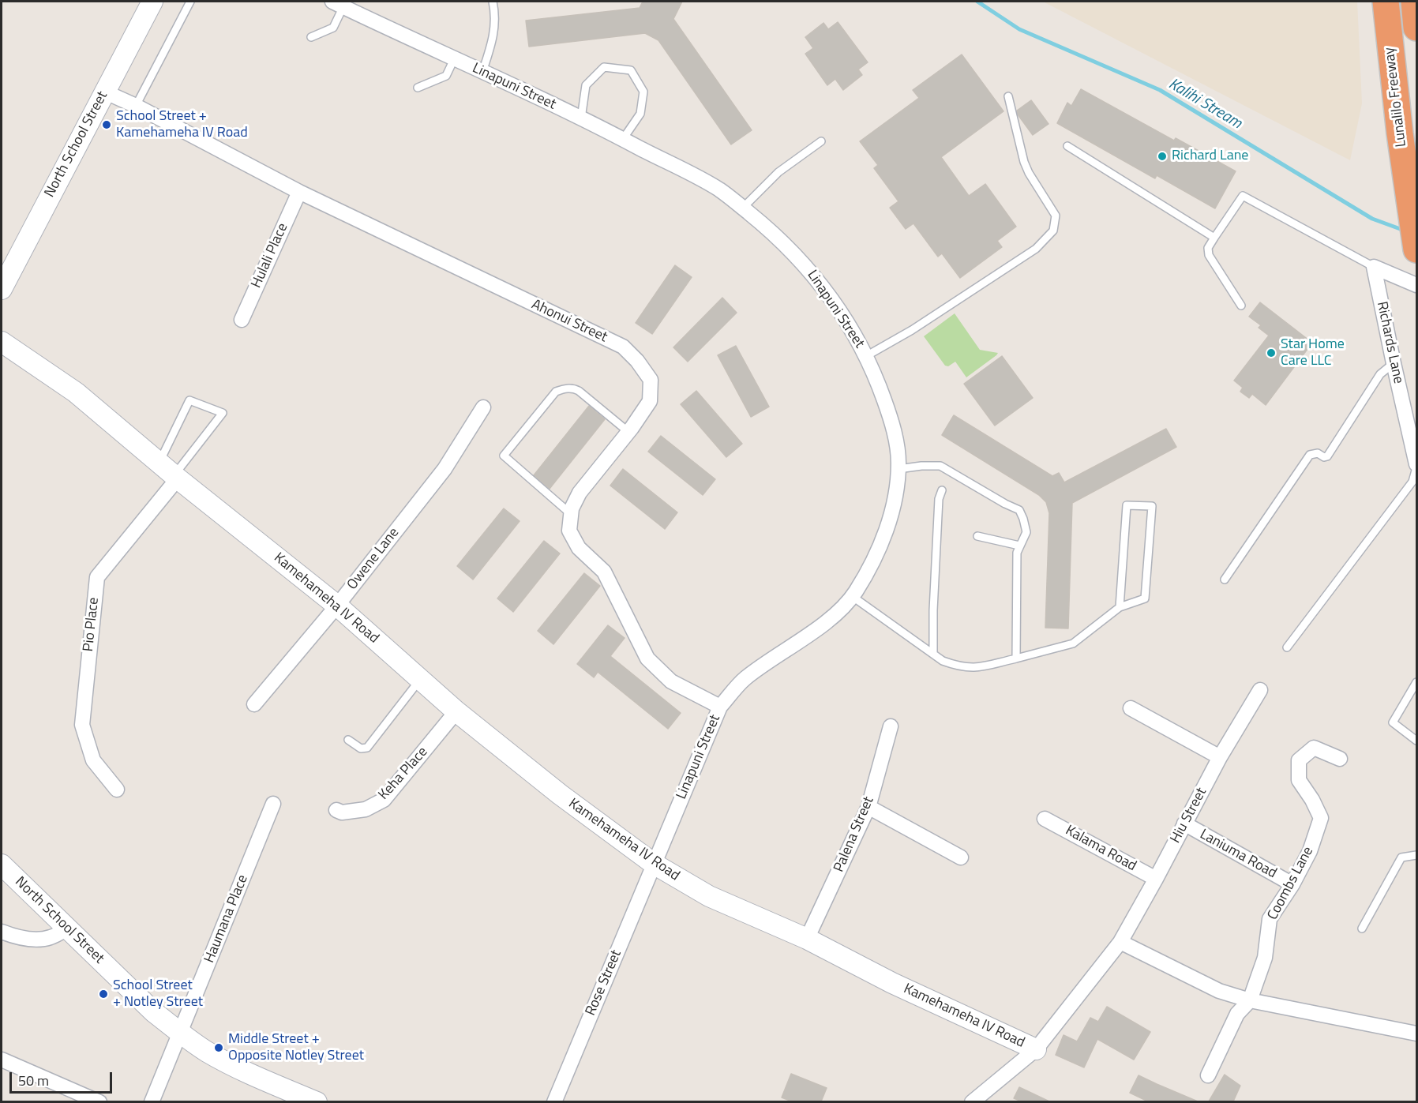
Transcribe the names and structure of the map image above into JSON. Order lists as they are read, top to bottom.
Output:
{
  "streets": {
    "highway": ["Lunalilo Freeway"],
    "street": [
      "Linapuni Street",
      "North School Street",
      "Hulali Place",
      "Ahonui Street",
      "Richards Lane",
      "Owene Lane",
      "Kamehameha IV Road",
      "Pio Place",
      "Keha Place",
      "Hiu Street",
      "Palena Street",
      "Kalama Road",
      "Laniuma Road",
      "Coombs Lane",
      "Haumana Place",
      "Rose Street"
    ]
  },
  "crossings": [
    ["Linapuni Street", "Ahonui Street"],
    ["Linapuni Street", "Kamehameha IV Road"],
    ["Linapuni Street", "Rose Street"],
    ["North School Street", "Ahonui Street"],
    ["North School Street", "Haumana Place"],
    ["Hulali Place", "Ahonui Street"],
    ["Owene Lane", "Kamehameha IV Road"],
    ["Kamehameha IV Road", "Pio Place"],
    ["Kamehameha IV Road", "Keha Place"],
    ["Kamehameha IV Road", "Hiu Street"],
    ["Kamehameha IV Road", "Palena Street"],
    ["Kamehameha IV Road", "Rose Street"],
    ["Hiu Street", "Kalama Road"],
    ["Hiu Street", "Laniuma Road"],
    ["Laniuma Road", "Coombs Lane"]
  ],
  "water": ["Kalihi Stream"],
  "places": [
    "School Street + Kamehameha IV Road",
    "Richard Lane",
    "Star Home Care LLC",
    "School Street + Notley Street",
    "Middle Street + Opposite Notley Street"
  ],
  "scale_bar": "50 m"
}
